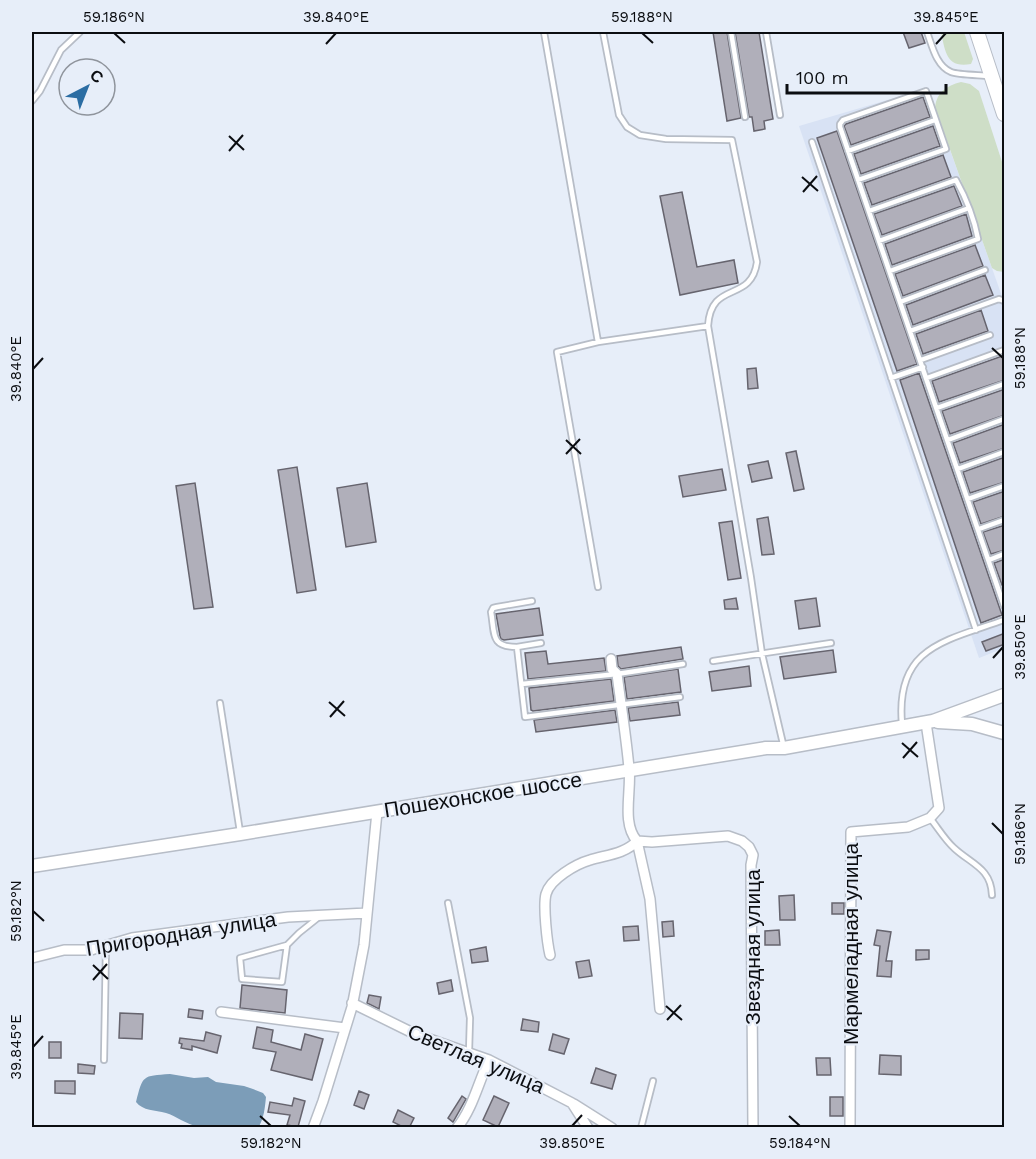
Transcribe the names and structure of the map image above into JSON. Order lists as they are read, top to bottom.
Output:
{
  "streets": {
    "street": [
      "Пошехонское шоссе",
      "Пригородная улица",
      "Мармеладная улица",
      "Звездная улица",
      "Светлая улица"
    ]
  },
  "scale_bar": "100 m",
  "north": "top right",
  "coordinates": [
    "59.186°N",
    "39.840°E",
    "59.188°N",
    "39.845°E",
    "39.850°E",
    "59.182°N",
    "59.184°N"
  ]
}
